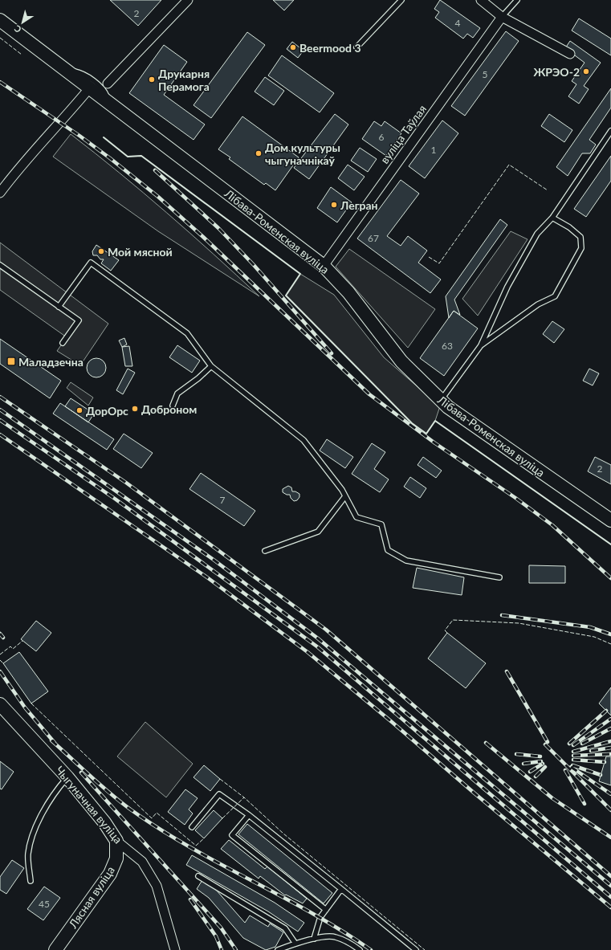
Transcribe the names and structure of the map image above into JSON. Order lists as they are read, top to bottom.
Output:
{
  "streets": {
    "main road": ["Лібава-Роменская вуліца", "Чыгуначная вуліца", "Лясная вуліца"],
    "street": ["вуліца Таўлая"]
  },
  "crossings": [
    ["вуліца Таўлая", "Лібава-Роменская вуліца"],
    ["Чыгуначная вуліца", "Лясная вуліца"]
  ],
  "places": {
    "other": [
      "Beermood 3",
      "ЖРЭО-2",
      "Друкарня Перамога",
      "Дом культуры чыгуначнікаў",
      "Легран",
      "Мой мясной",
      "Доброном",
      "ДорОрс"
    ],
    "transit": ["Маладзечна"]
  },
  "house_numbers": [
    "2",
    "4",
    "5",
    "6",
    "1",
    "67",
    "63",
    "2",
    "7",
    "45"
  ],
  "north": "bottom left"
}
